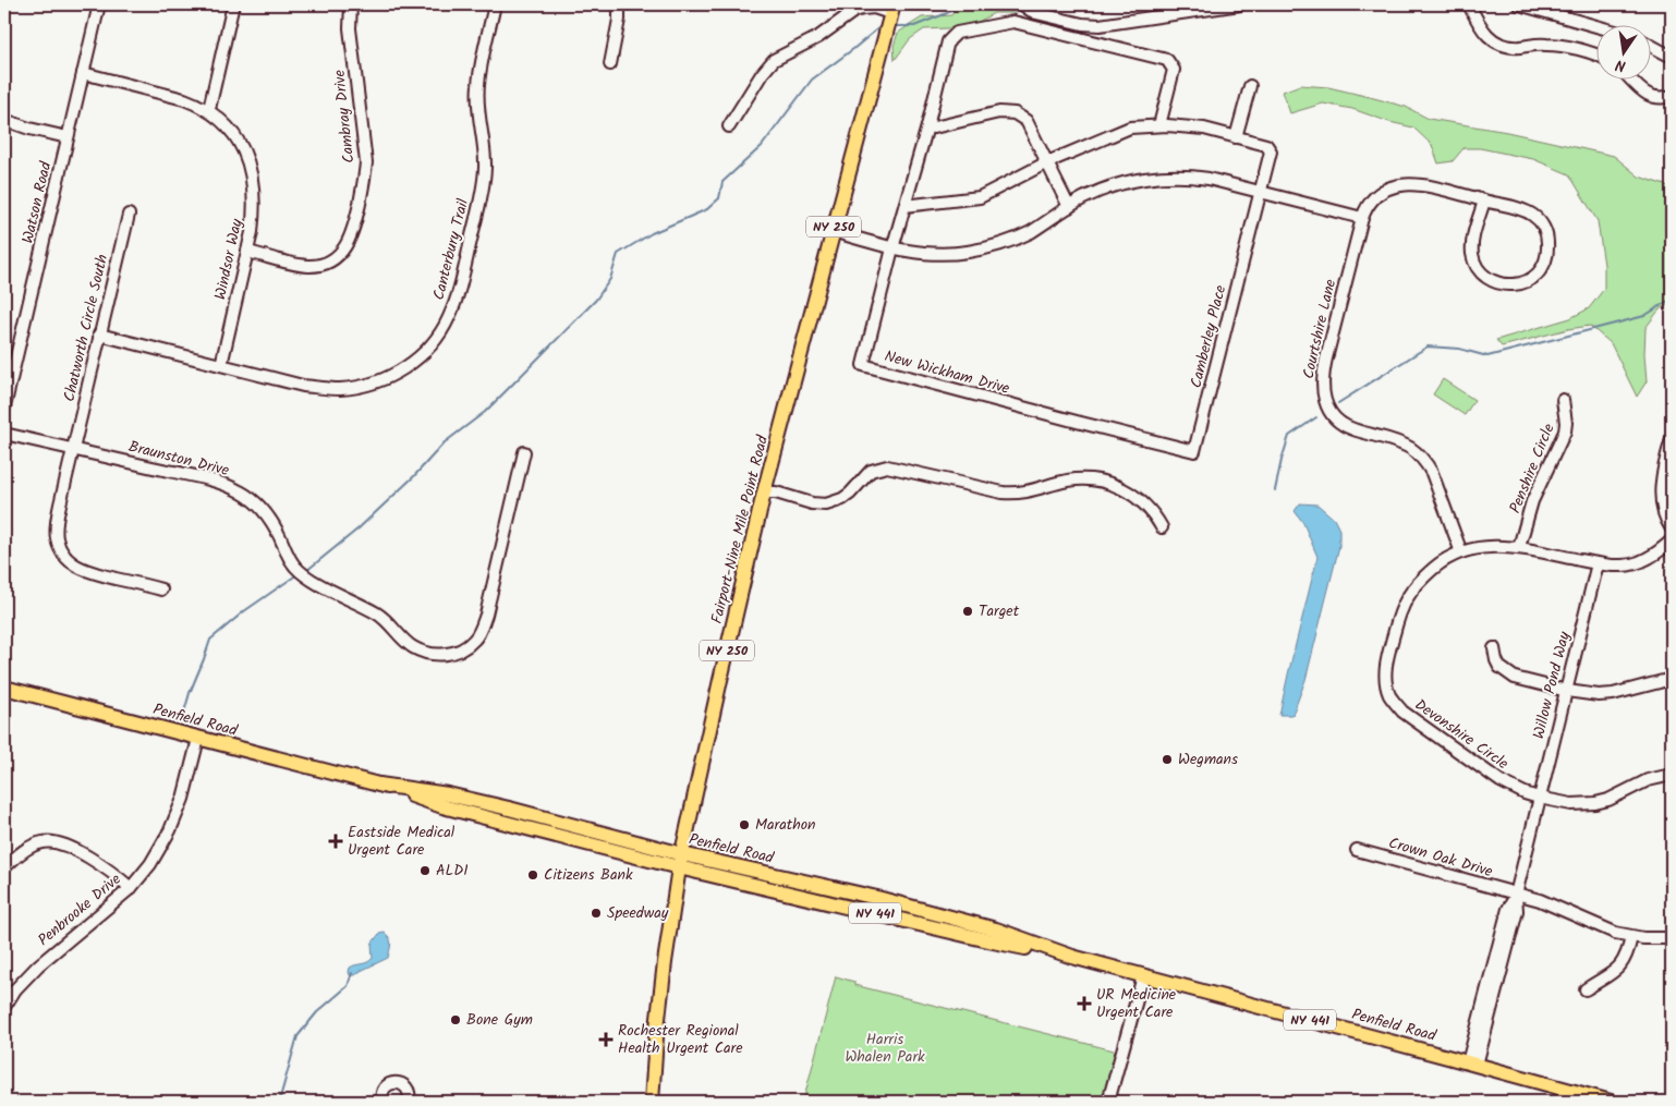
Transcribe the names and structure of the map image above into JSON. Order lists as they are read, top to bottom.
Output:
{
  "streets": {
    "main road": [
      "NY 250",
      "Fairport-Nine Mile Point Road",
      "Penfield Road",
      "NY 441"
    ],
    "street": [
      "Cambray Drive",
      "Watson Road",
      "Canterbury Trail",
      "Windsor Way",
      "Chatworth Circle South",
      "Courtshire Lane",
      "Camberley Place",
      "New Wickham Drive",
      "Braunston Drive",
      "Penshire Circle",
      "Willow Pond Way",
      "Devonshire Circle",
      "Crown Oak Drive",
      "Penbrooke Drive"
    ]
  },
  "crossings": [
    ["Cambray Drive", "Windsor Way"],
    ["Watson Road", "Windsor Way"],
    ["Canterbury Trail", "Windsor Way"],
    ["Canterbury Trail", "Chatworth Circle South"],
    ["Chatworth Circle South", "Braunston Drive"],
    ["Courtshire Lane", "Devonshire Circle"],
    ["Camberley Place", "New Wickham Drive"],
    ["Penshire Circle", "Devonshire Circle"],
    ["Fairport-Nine Mile Point Road", "Penfield Road"],
    ["Willow Pond Way", "Penfield Road"],
    ["Willow Pond Way", "Devonshire Circle"],
    ["Willow Pond Way", "Crown Oak Drive"],
    ["Penfield Road", "Penbrooke Drive"]
  ],
  "parks": ["Harris Whalen Park"],
  "places": {
    "other": [
      "Target",
      "Wegmans",
      "Marathon",
      "ALDI",
      "Citizens Bank",
      "Speedway",
      "Bone Gym"
    ],
    "health": ["Eastside Medical Urgent Care", "UR Medicine Urgent Care", "Rochester Regional Health Urgent Care"]
  },
  "north": "bottom"
}
